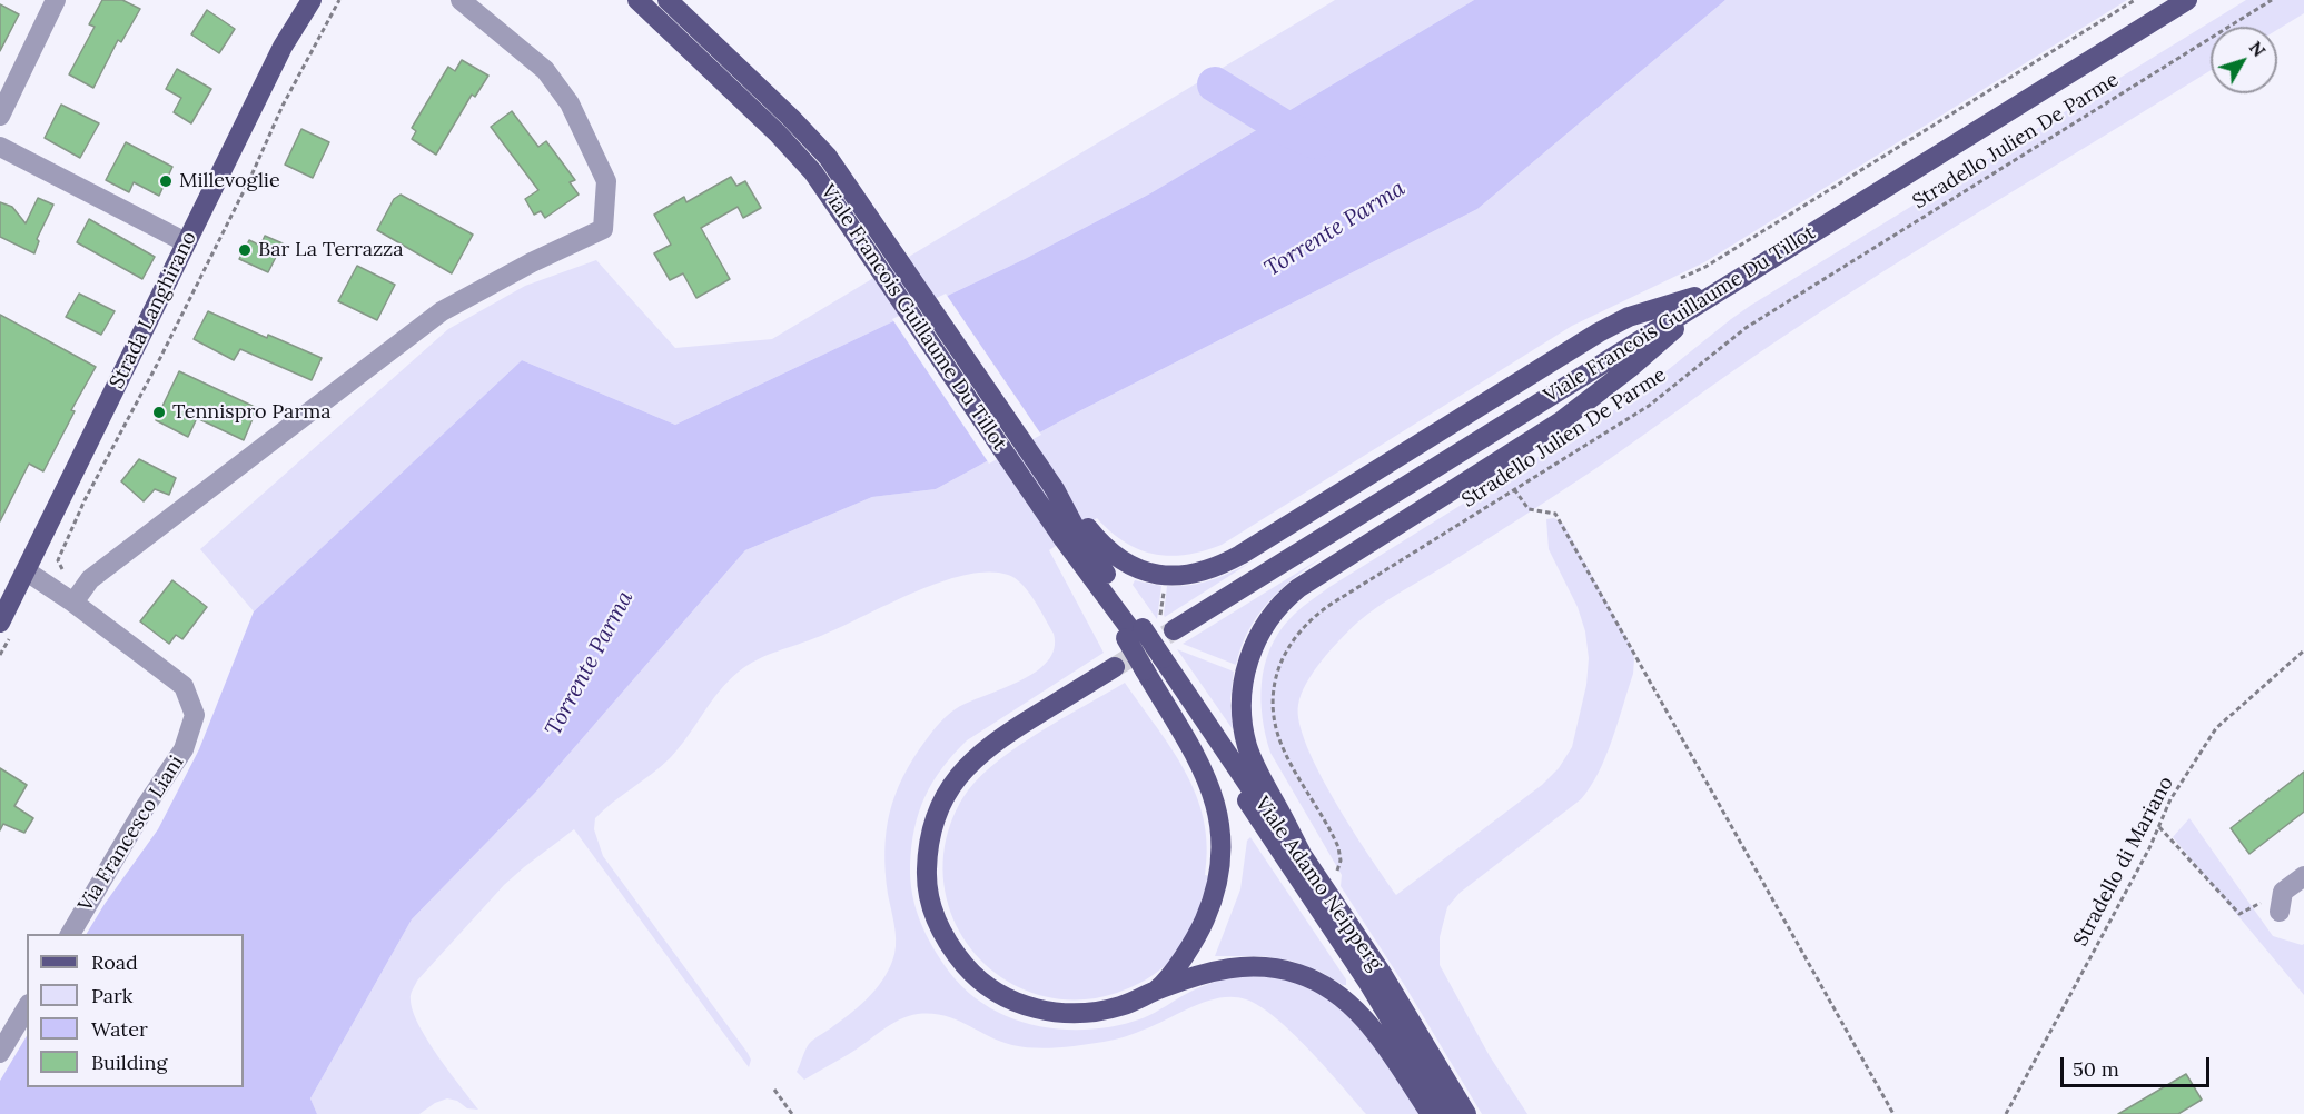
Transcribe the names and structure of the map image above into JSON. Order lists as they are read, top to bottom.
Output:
{
  "streets": {
    "main road": ["Strada Langhirano", "Viale Francois Guillaume Du Tillot", "Viale Adamo Neipperg"],
    "street": ["Via Francesco Liani"],
    "path": ["Stradello Julien De Parme", "Stradello di Mariano"]
  },
  "crossings": [
    ["Strada Langhirano", "Via Francesco Liani"]
  ],
  "water": ["Torrente Parma"],
  "places": ["Millevoglie", "Bar La Terrazza", "Tennispro Parma"],
  "legend": [
    "Road",
    "Park",
    "Water",
    "Building"
  ],
  "scale_bar": "50 m",
  "north": "top right"
}
